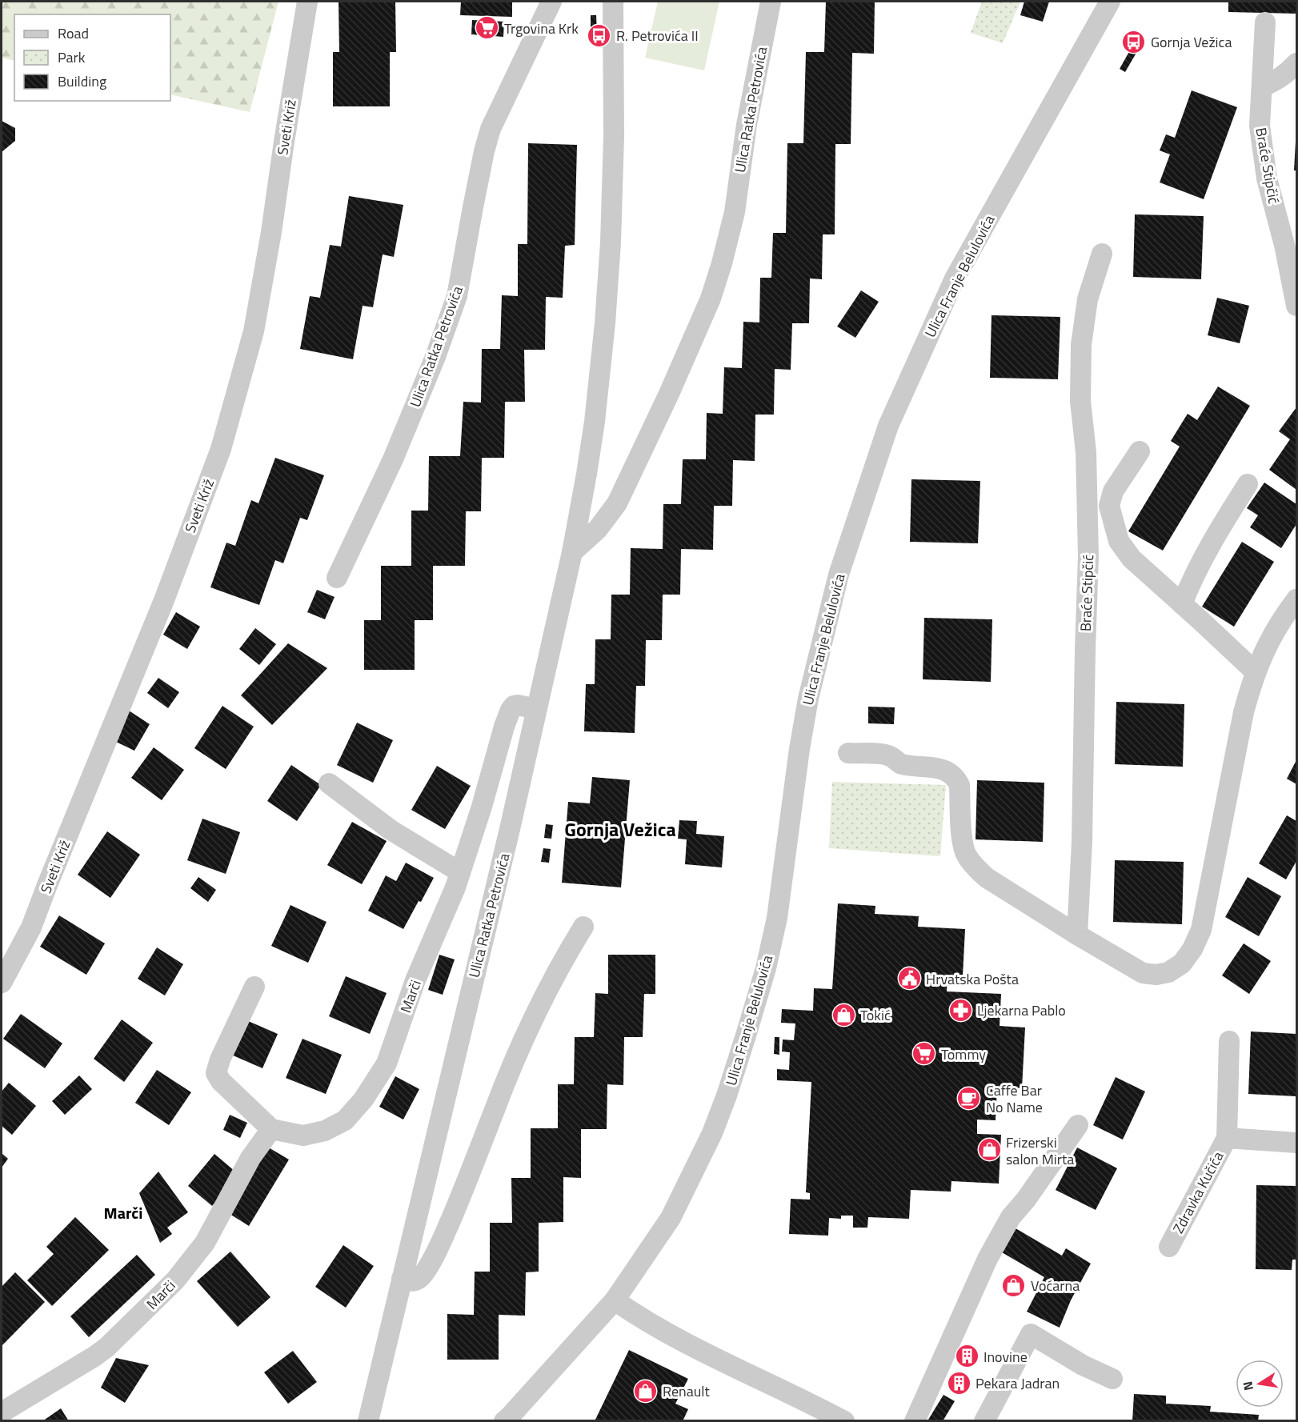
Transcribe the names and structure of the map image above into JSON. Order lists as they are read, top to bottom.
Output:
{
  "streets": {
    "street": [
      "Ulica Ratka Petrovića",
      "Sveti Križ",
      "Braće Stipčić",
      "Ulica Franje Belulovića",
      "Marči",
      "Zdravka Kučića"
    ]
  },
  "crossings": [
    ["Ulica Ratka Petrovića", "Marči"]
  ],
  "districts": ["Gornja Vežica", "Marči"],
  "places": {
    "supermarket": ["Trgovina Krk", "Tommy"],
    "bus stop": ["R. Petrovića II", "Gornja Vežica"],
    "public building": ["Hrvatska Pošta"],
    "pharmacy": ["Ljekarna Pablo"],
    "shop": [
      "Tokić",
      "Frizerski salon Mirta",
      "Voćarna",
      "Renault"
    ],
    "cafe": ["Caffe Bar No Name"],
    "building": ["Inovine", "Pekara Jadran"]
  },
  "legend": ["Road", "Park", "Building"],
  "north": "left"
}
